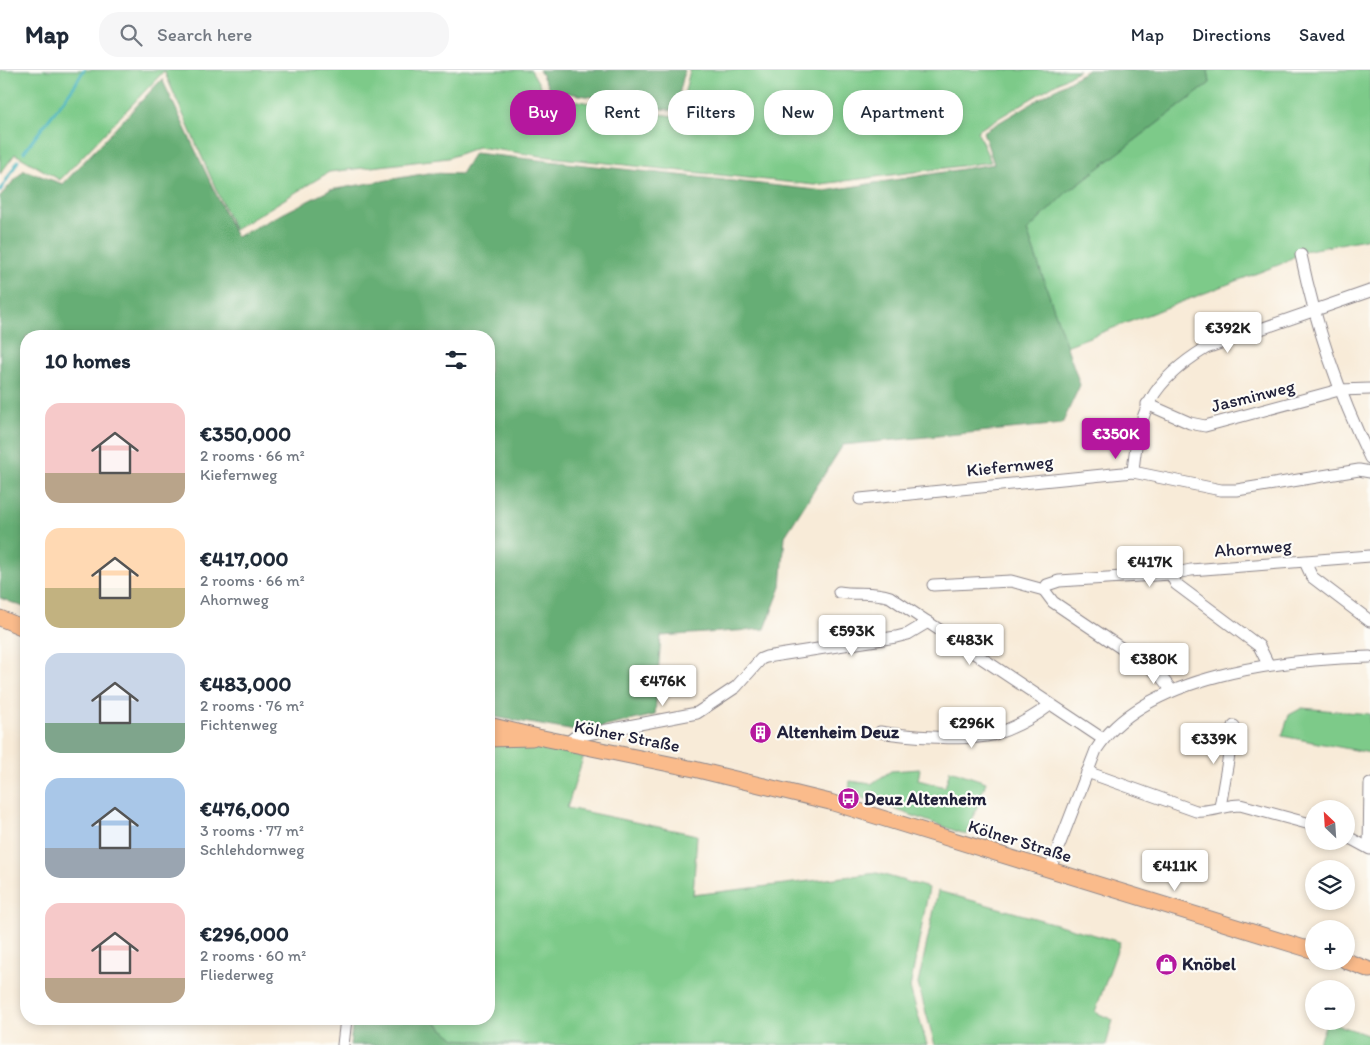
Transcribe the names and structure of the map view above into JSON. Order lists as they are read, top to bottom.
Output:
{
  "streets": {
    "main road": ["Kölner Straße"],
    "street": ["Jasminweg", "Kiefernweg", "Ahornweg"]
  },
  "places": {
    "building": ["Altenheim Deuz"],
    "bus stop": ["Deuz Altenheim"],
    "shop": ["Knöbel"]
  },
  "north": "top left",
  "page": {
    "header": "Map",
    "search": "Search here",
    "nav": ["Map", "Directions", "Saved"],
    "chip": [
      "Buy",
      "Rent",
      "Filters",
      "New",
      "Apartment"
    ],
    "price": [
      "€392K",
      "€350K",
      "€417K",
      "€593K",
      "€483K",
      "€380K",
      "€476K",
      "€296K",
      "€339K",
      "€411K"
    ],
    "heading": "10 homes",
    "list": [
      {
        "name": "€350,000",
        "note": "2 rooms · 66 m² · Kiefernweg"
      },
      {
        "name": "€417,000",
        "note": "2 rooms · 66 m² · Ahornweg"
      },
      {
        "name": "€483,000",
        "note": "2 rooms · 76 m² · Fichtenweg"
      },
      {
        "name": "€476,000",
        "note": "3 rooms · 77 m² · Schlehdornweg"
      },
      {
        "name": "€296,000",
        "note": "2 rooms · 60 m² · Fliederweg"
      }
    ],
    "map_buttons": ["+", "−"]
  }
}
